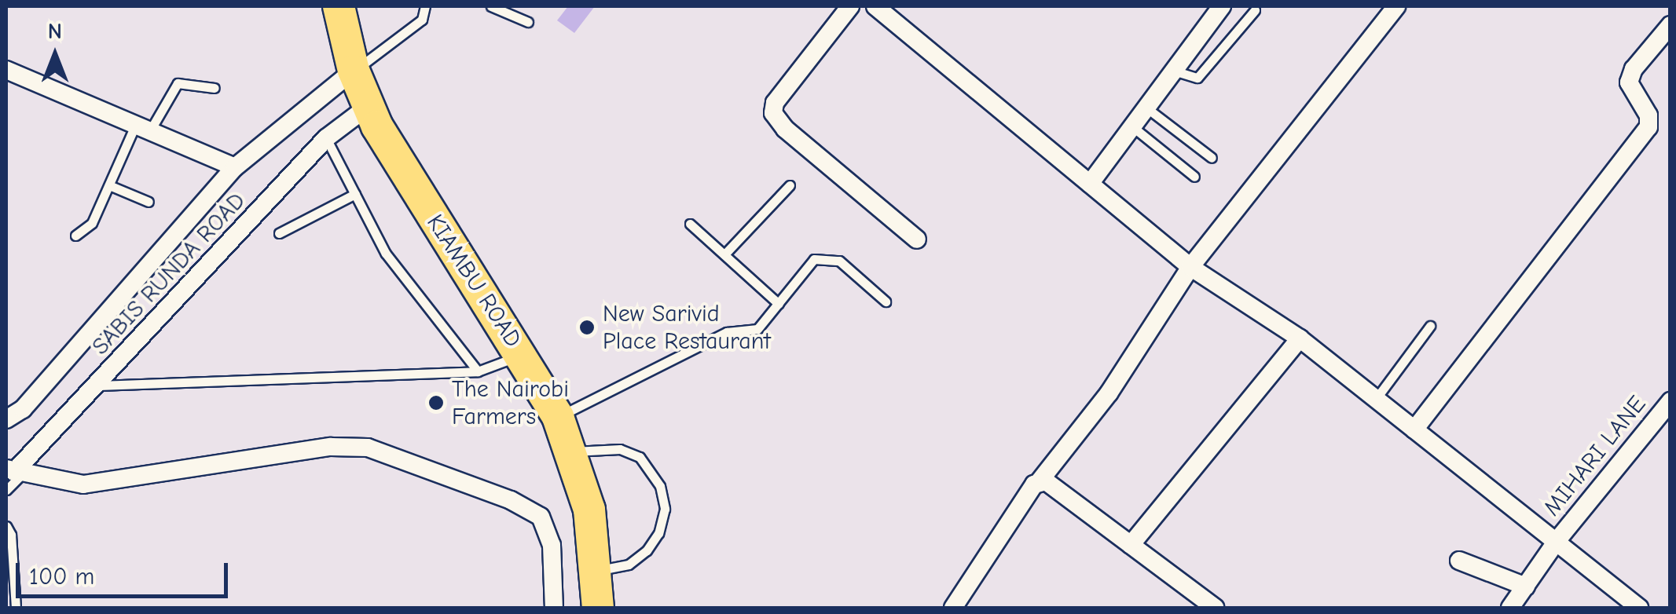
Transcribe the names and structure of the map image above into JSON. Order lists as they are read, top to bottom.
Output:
{
  "streets": {
    "highway": ["KIAMBU ROAD"],
    "street": ["SABIS RUNDA ROAD", "MIHARI LANE"]
  },
  "crossings": [
    ["SABIS RUNDA ROAD", "KIAMBU ROAD"]
  ],
  "places": ["New Sarivid Place Restaurant", "The Nairobi Farmers"],
  "scale_bar": "100 m",
  "north": "top"
}
